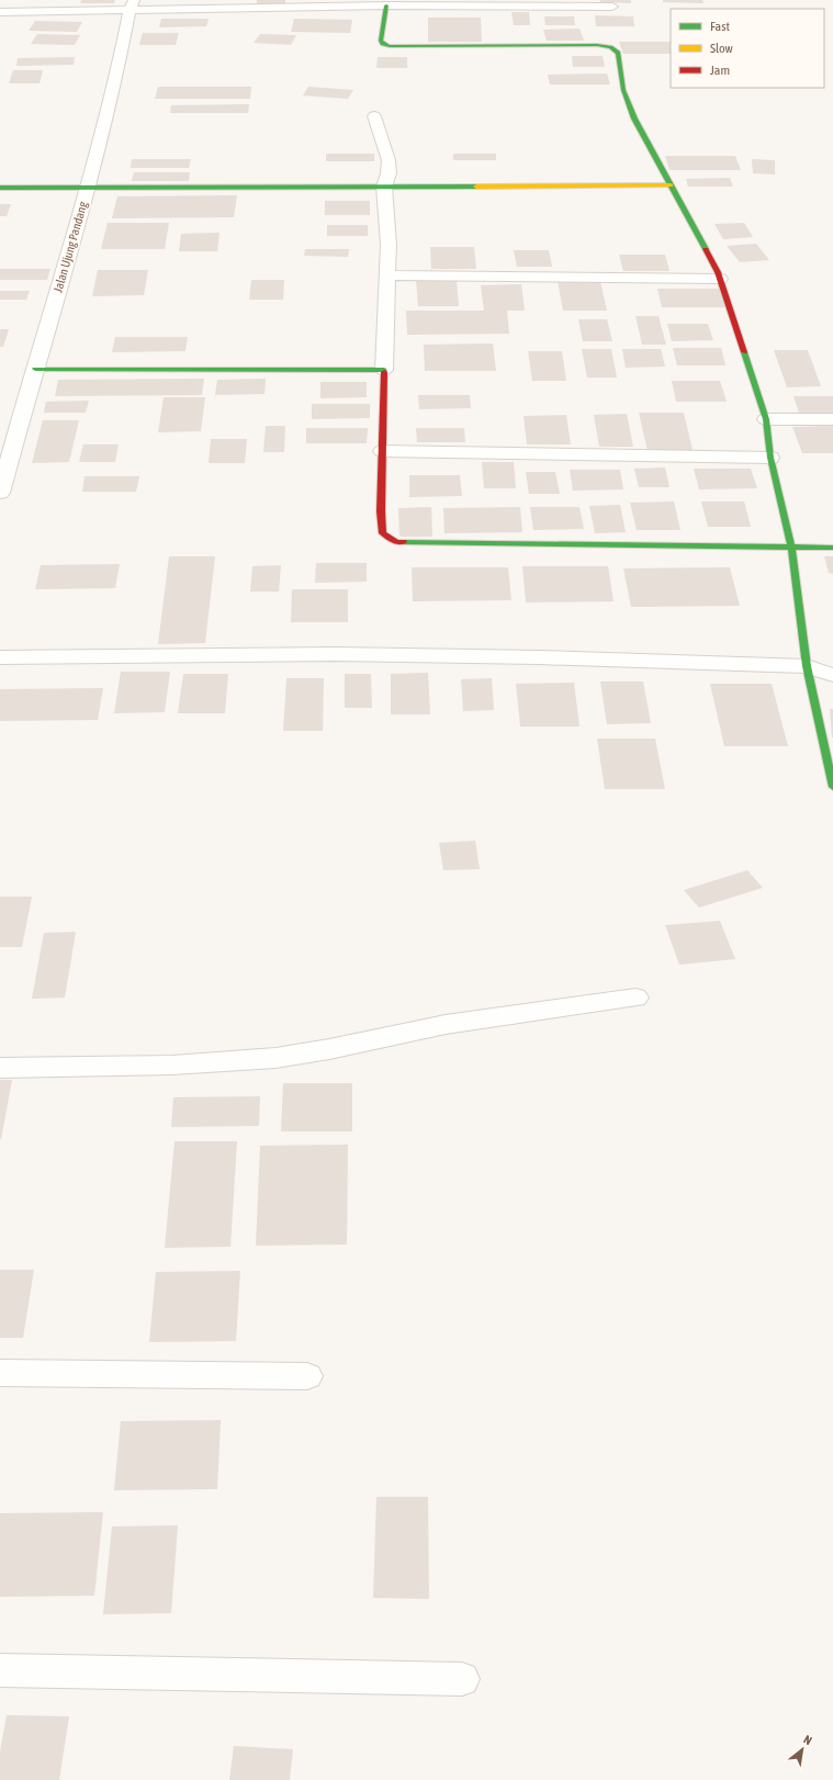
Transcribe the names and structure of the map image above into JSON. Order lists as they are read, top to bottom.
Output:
{
  "streets": {
    "street": ["Jalan Ujung Pandang"]
  },
  "legend": ["Fast", "Slow", "Jam"],
  "north": "top right"
}
